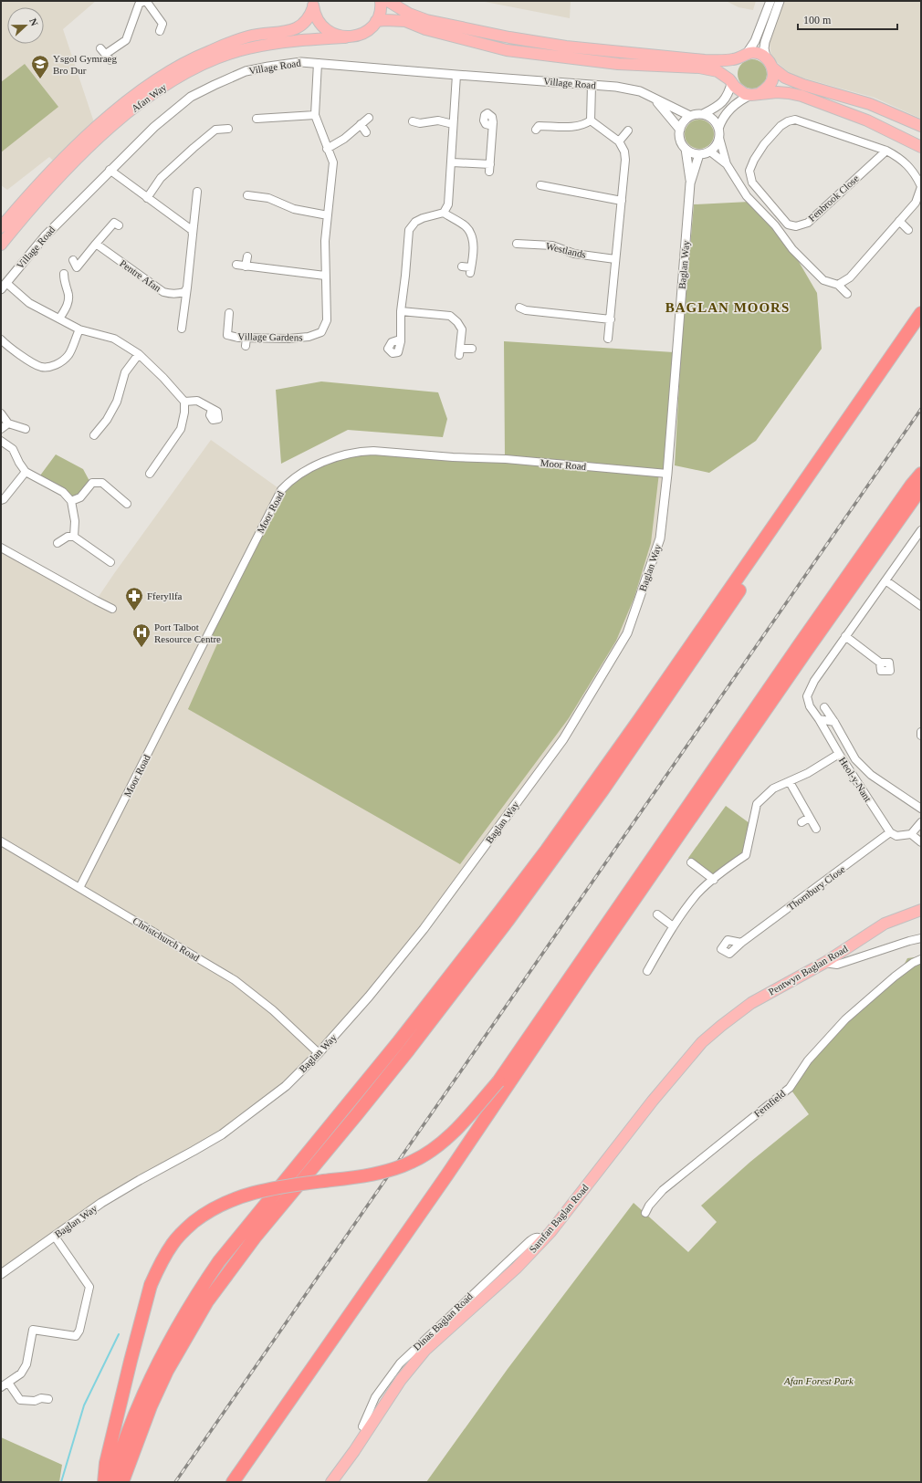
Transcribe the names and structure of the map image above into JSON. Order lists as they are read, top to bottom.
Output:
{
  "streets": {
    "main road": ["Afan Way", "Pentwyn Baglan Road", "Sarnfan Baglan Road"],
    "street": [
      "Village Road",
      "Fenbrook Close",
      "Westlands",
      "Baglan Way",
      "Pentre Afan",
      "Village Gardens",
      "Moor Road",
      "Heol-y-Nant",
      "Thornbury Close",
      "Christchurch Road",
      "Fernfield",
      "Dinas Baglan Road"
    ]
  },
  "crossings": [
    ["Village Road", "Baglan Way"],
    ["Village Road", "Village Gardens"],
    ["Baglan Way", "Moor Road"],
    ["Baglan Way", "Christchurch Road"],
    ["Moor Road", "Christchurch Road"],
    ["Heol-y-Nant", "Thornbury Close"],
    ["Pentwyn Baglan Road", "Sarnfan Baglan Road"],
    ["Sarnfan Baglan Road", "Dinas Baglan Road"]
  ],
  "districts": ["BAGLAN MOORS"],
  "parks": ["Afan Forest Park"],
  "places": {
    "school or university": ["Ysgol Gymraeg Bro Dur"],
    "pharmacy": ["Fferyllfa"],
    "hospital": ["Port Talbot Resource Centre"]
  },
  "scale_bar": "100 m",
  "north": "right"
}
